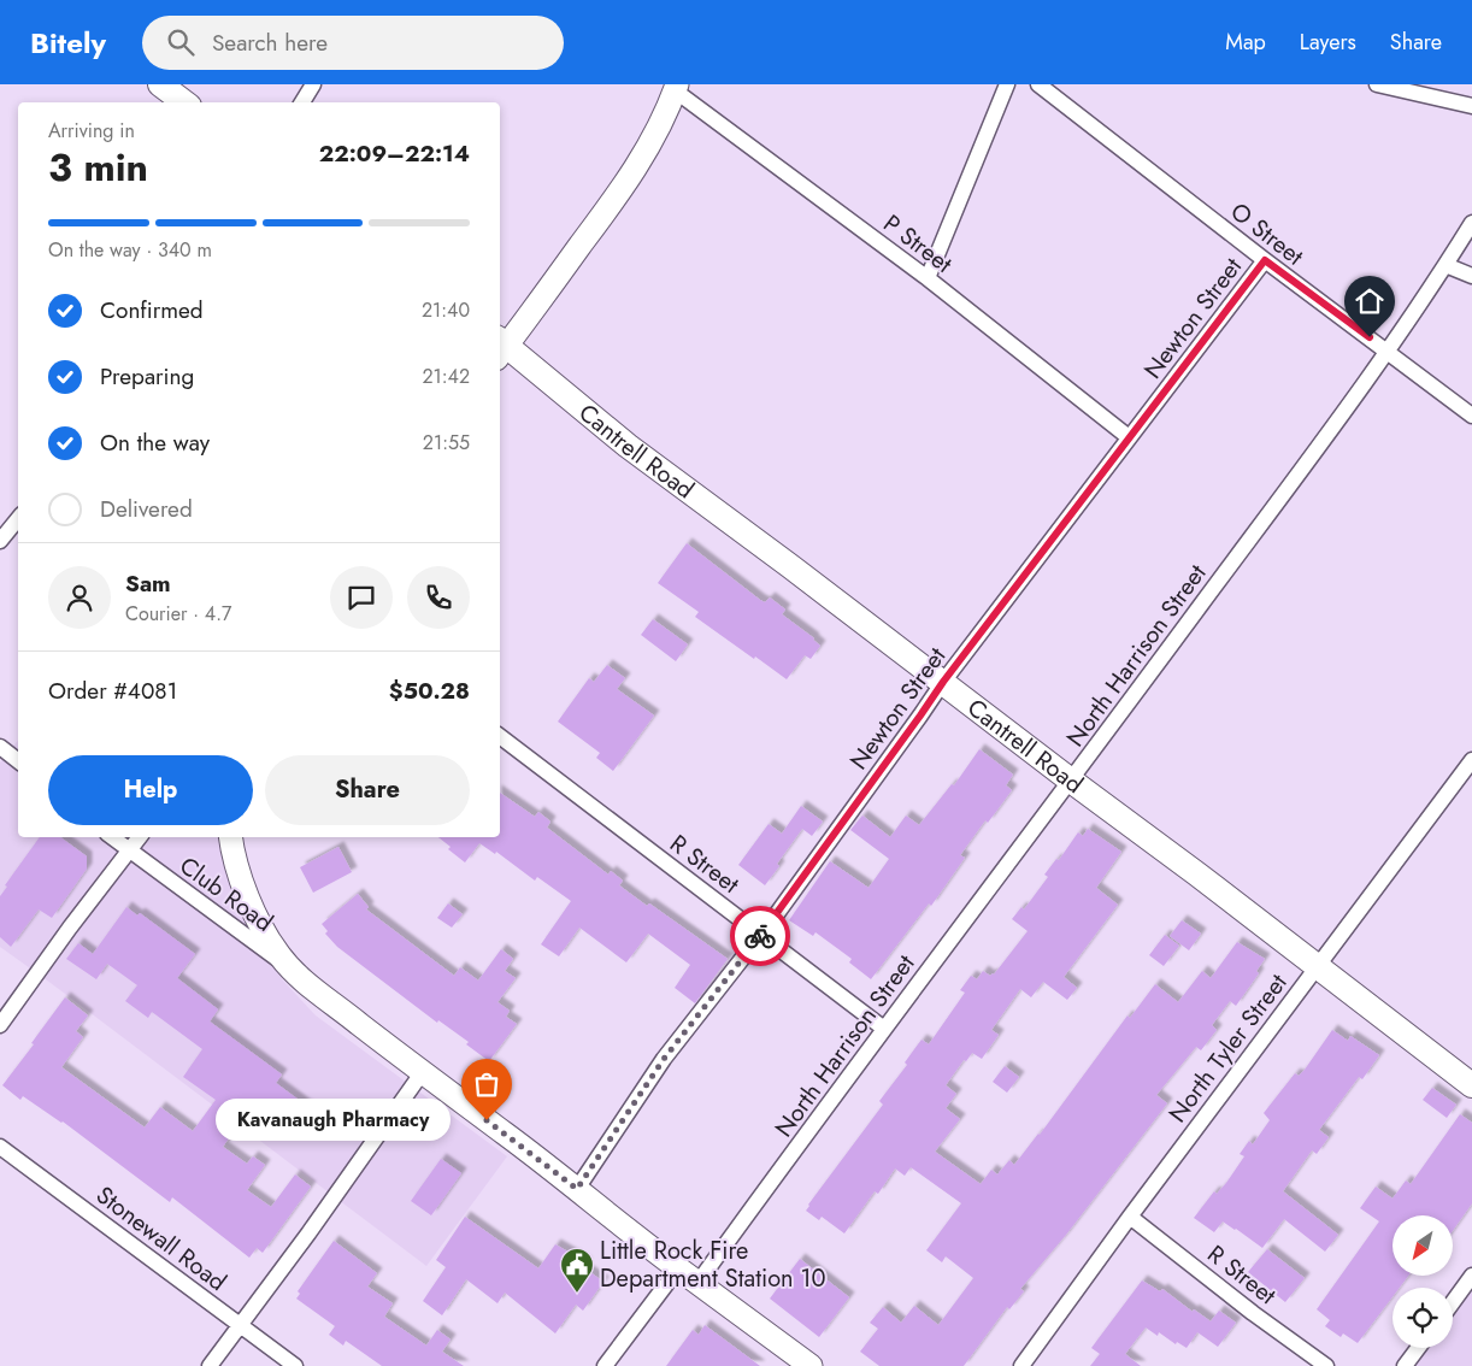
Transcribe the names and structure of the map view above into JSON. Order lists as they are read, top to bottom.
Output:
{
  "streets": {
    "main road": ["Cantrell Road"],
    "street": [
      "O Street",
      "P Street",
      "Newton Street",
      "North Harrison Street",
      "R Street",
      "Club Road",
      "North Tyler Street",
      "Stonewall Road"
    ]
  },
  "crossings": [
    ["O Street", "Newton Street"],
    ["O Street", "North Harrison Street"],
    ["P Street", "Newton Street"],
    ["Newton Street", "Cantrell Road"],
    ["Newton Street", "R Street"],
    ["Cantrell Road", "North Harrison Street"],
    ["Cantrell Road", "North Tyler Street"],
    ["North Harrison Street", "R Street"],
    ["R Street", "North Tyler Street"]
  ],
  "places": {
    "other": ["Kavanaugh Pharmacy"],
    "public building": ["Little Rock Fire Department Station 10"]
  },
  "north": "bottom left",
  "page": {
    "header": "Bitely",
    "search": "Search here",
    "nav": ["Map", "Layers", "Share"],
    "heading": ["3 min", "Arriving in", "22:09–22:14"],
    "panel": [
      "Sam",
      "Courier · 4.7",
      "Order #4081",
      "$50.28"
    ],
    "bar": "On the way · 340 m",
    "list": [
      ["Confirmed", "21:40"],
      ["Preparing", "21:42"],
      ["On the way", "21:55"],
      "Delivered"
    ],
    "buttons": ["Help", "Share"],
    "bubble": "Kavanaugh Pharmacy"
  }
}
